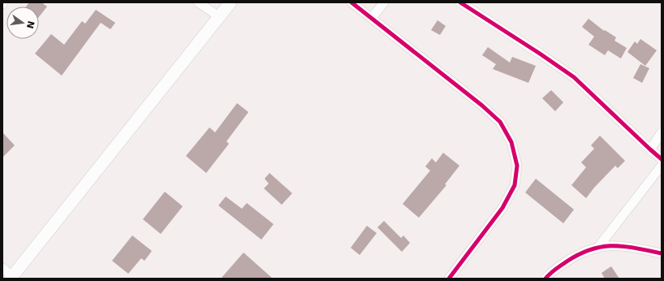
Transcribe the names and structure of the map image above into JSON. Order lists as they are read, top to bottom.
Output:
{
  "north": "right"
}
